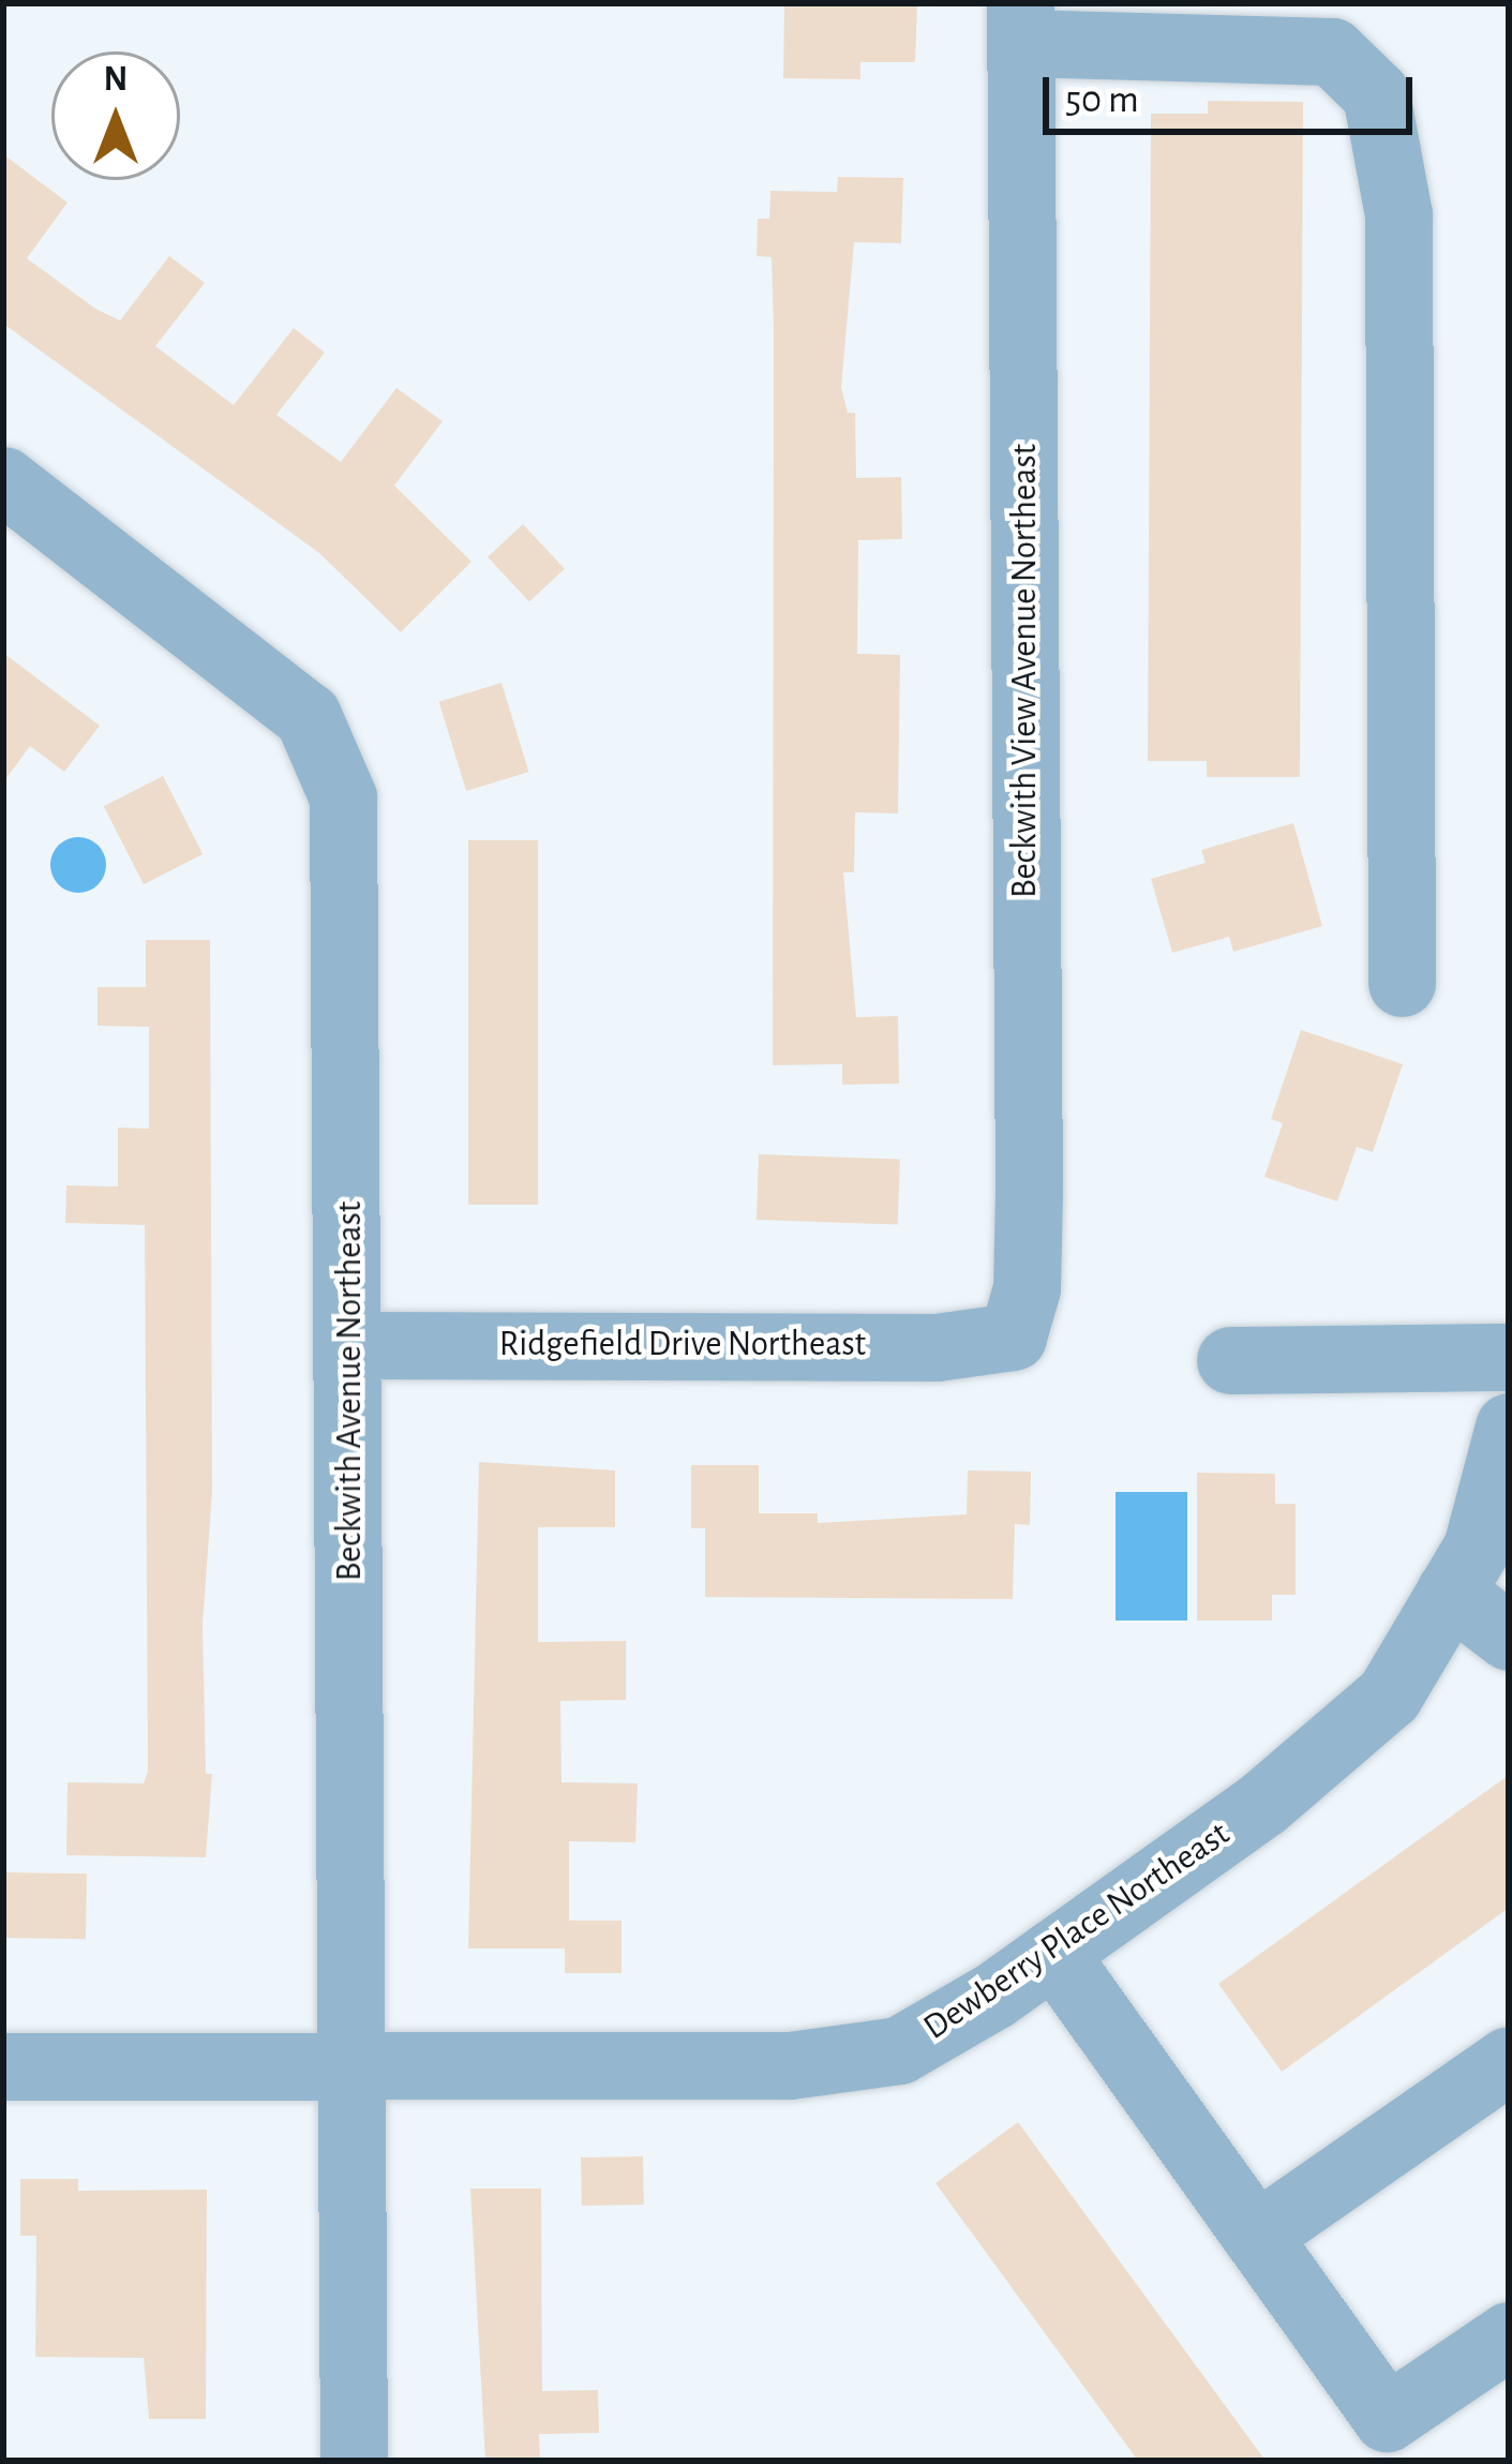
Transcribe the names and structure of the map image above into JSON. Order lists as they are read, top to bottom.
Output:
{
  "streets": {
    "street": [
      "Beckwith View Avenue Northeast",
      "Ridgefield Drive Northeast",
      "Beckwith Avenue Northeast",
      "Dewberry Place Northeast"
    ]
  },
  "crossings": [
    ["Beckwith View Avenue Northeast", "Ridgefield Drive Northeast"],
    ["Ridgefield Drive Northeast", "Beckwith Avenue Northeast"],
    ["Beckwith Avenue Northeast", "Dewberry Place Northeast"]
  ],
  "scale_bar": "50 m",
  "north": "top"
}
